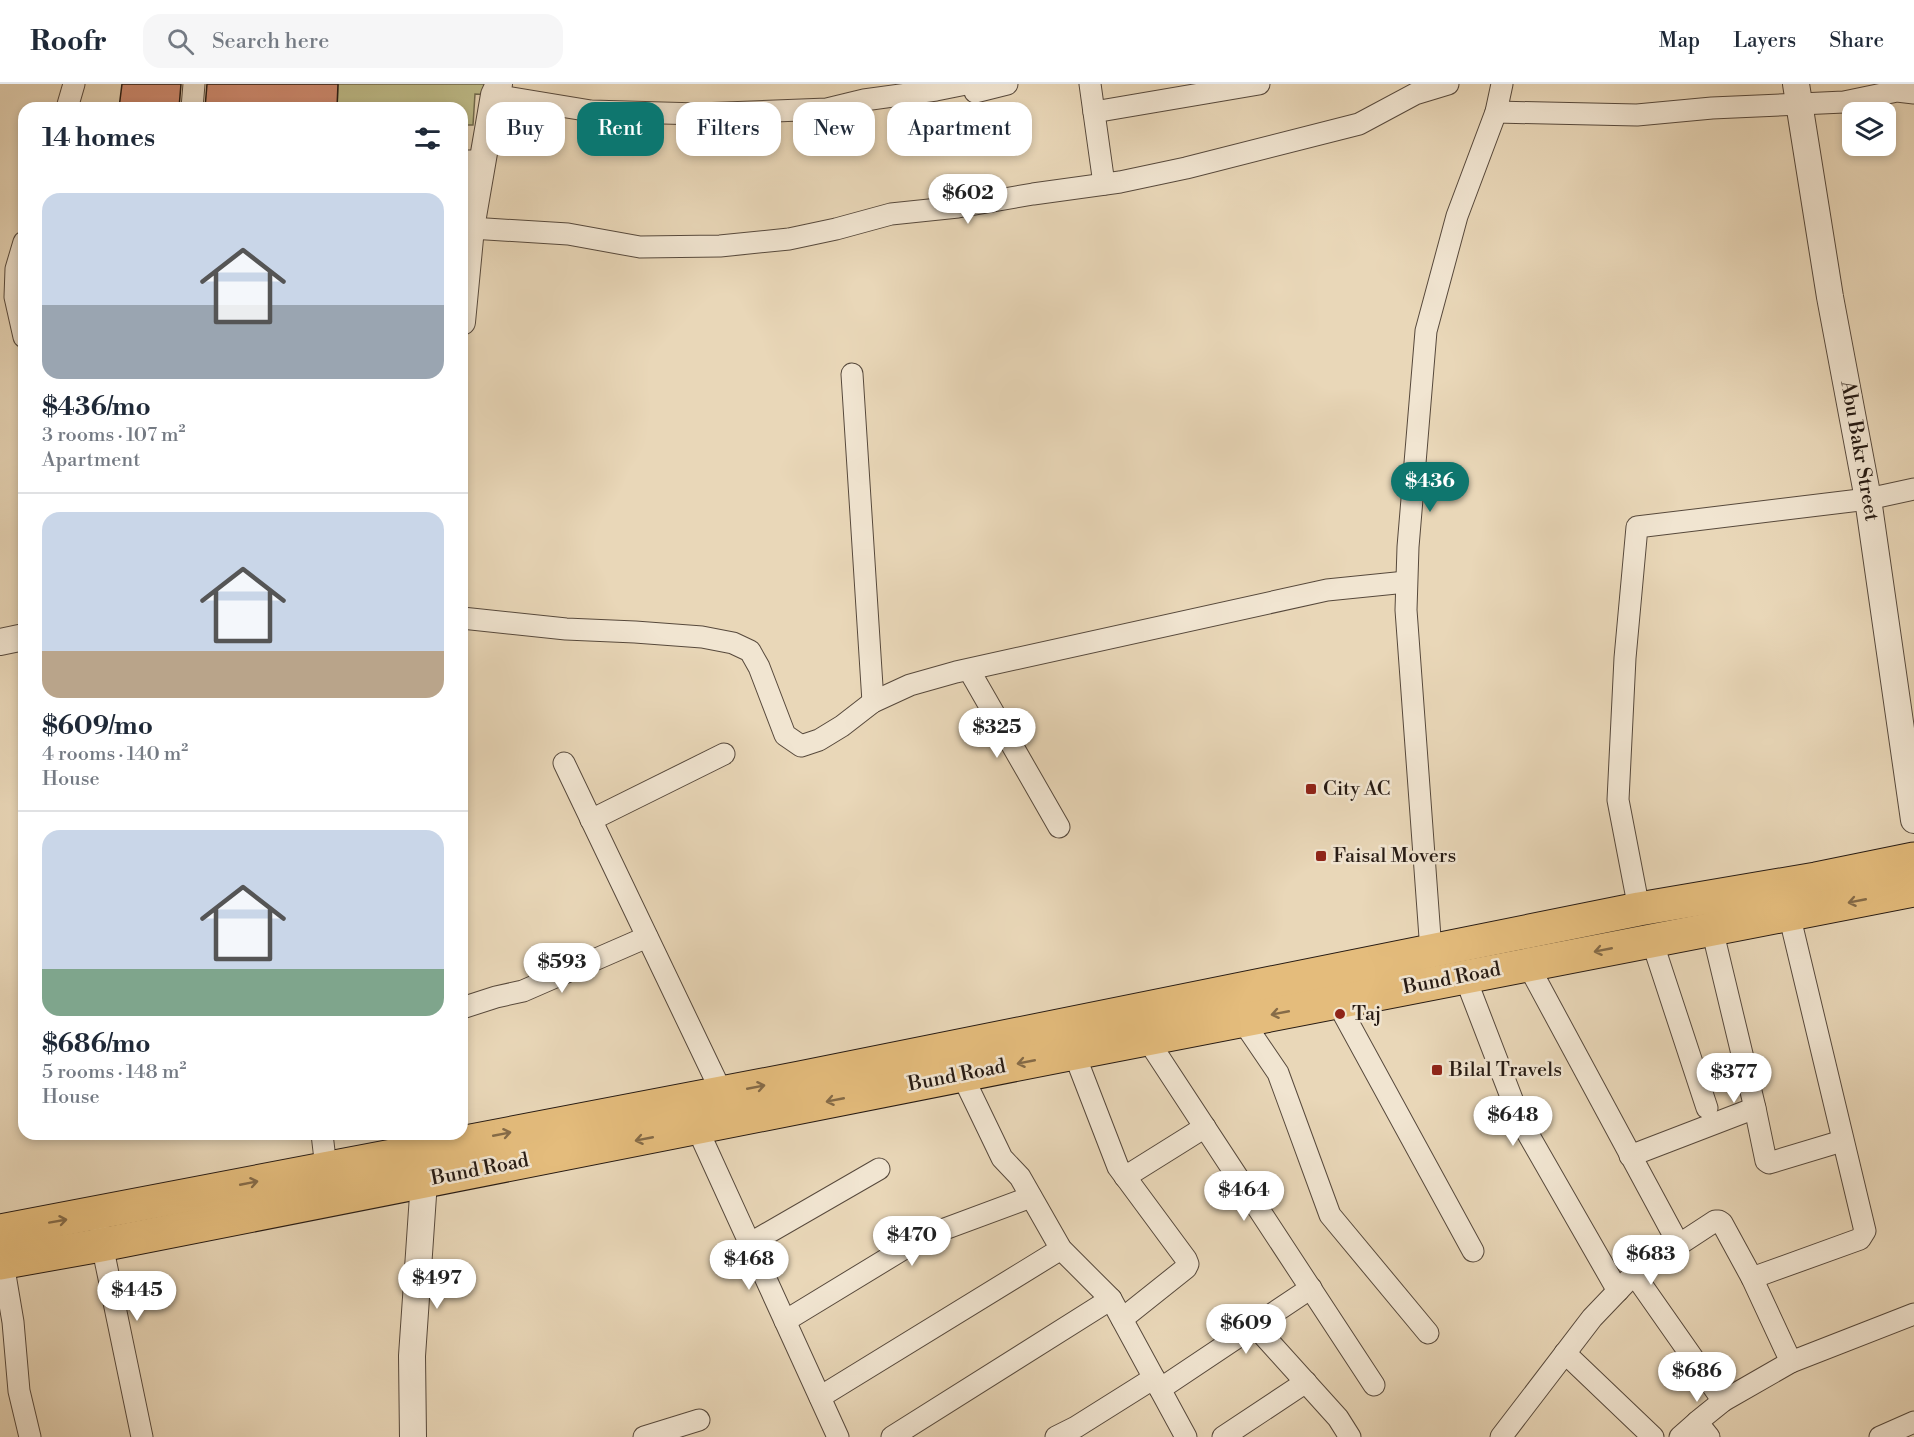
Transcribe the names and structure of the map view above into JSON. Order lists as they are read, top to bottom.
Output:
{
  "streets": {
    "main road": ["Bund Road"],
    "street": ["Abu Bakr Street"]
  },
  "places": {
    "transit": ["City AC", "Faisal Movers", "Bilal Travels"],
    "other": ["Taj"]
  },
  "page": {
    "header": "Roofr",
    "search": "Search here",
    "nav": ["Map", "Layers", "Share"],
    "chip": [
      "Buy",
      "Rent",
      "Filters",
      "New",
      "Apartment"
    ],
    "heading": "14 homes",
    "price": [
      "$602",
      "$436",
      "$325",
      "$593",
      "$377",
      "$648",
      "$464",
      "$470",
      "$683",
      "$468",
      "$497",
      "$445",
      "$609",
      "$686"
    ],
    "list": [
      {
        "name": "$436/mo",
        "note": "3 rooms · 107 m² · Apartment"
      },
      {
        "name": "$609/mo",
        "note": "4 rooms · 140 m² · House"
      },
      {
        "name": "$686/mo",
        "note": "5 rooms · 148 m² · House"
      }
    ]
  }
}
